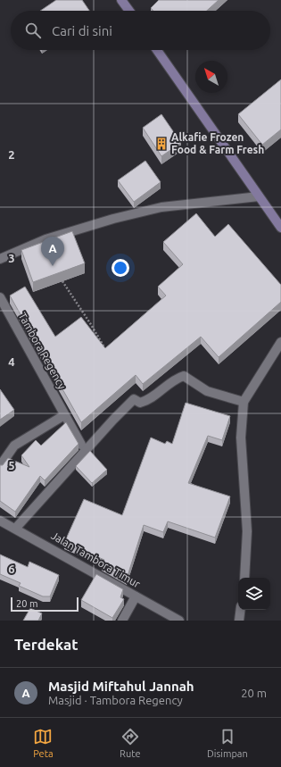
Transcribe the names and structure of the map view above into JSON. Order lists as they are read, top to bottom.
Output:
{
  "streets": {
    "street": ["Tambora Regency", "Jalan Tambora Timur"]
  },
  "places": {
    "building": ["Alkafie Frozen Food & Farm Fresh"]
  },
  "scale_bar": "20 m",
  "north": "top left",
  "page": {
    "search": "Cari di sini",
    "pins": "A",
    "scale": "20 m",
    "heading": "Terdekat",
    "list": [
      {
        "mark": "A",
        "name": "Masjid Miftahul Jannah",
        "note": "Masjid · Tambora Regency",
        "value": "20 m"
      }
    ],
    "nav": ["Peta", "Rute", "Disimpan"]
  },
  "grid": {
    "rows": [
      "2",
      "3",
      "4",
      "5",
      "6"
    ]
  }
}
